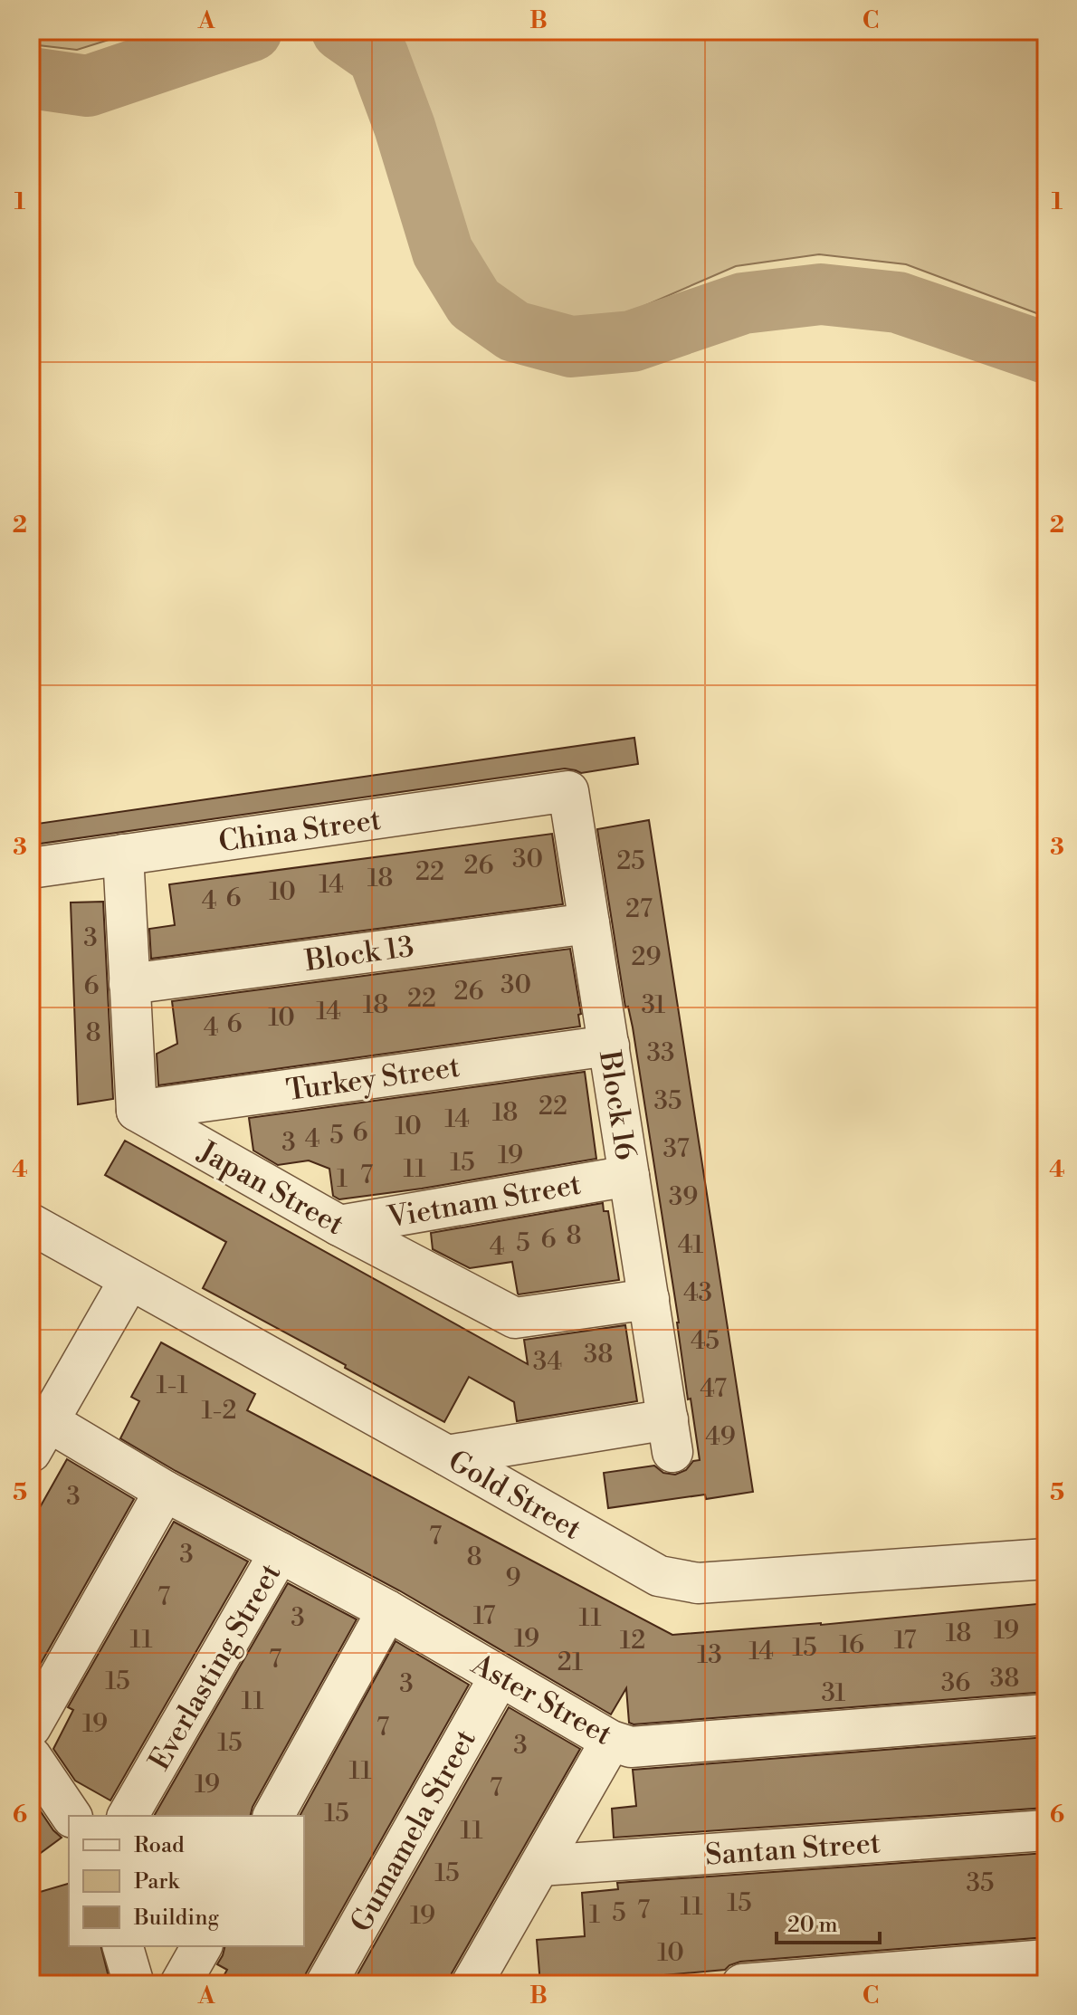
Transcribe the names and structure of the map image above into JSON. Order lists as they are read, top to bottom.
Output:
{
  "streets": {
    "street": [
      "China Street",
      "Block 13",
      "Turkey Street",
      "Block 16",
      "Japan Street",
      "Vietnam Street",
      "Gold Street",
      "Everlasting Street",
      "Aster Street",
      "Gumamela Street",
      "Santan Street"
    ]
  },
  "crossings": [
    ["China Street", "Block 16"],
    ["Block 13", "Block 16"],
    ["Turkey Street", "Block 16"],
    ["Turkey Street", "Japan Street"],
    ["Block 16", "Japan Street"],
    ["Block 16", "Vietnam Street"],
    ["Block 16", "Gold Street"],
    ["Japan Street", "Vietnam Street"],
    ["Gold Street", "Aster Street"],
    ["Everlasting Street", "Aster Street"],
    ["Aster Street", "Gumamela Street"]
  ],
  "house_numbers": [
    "30",
    "25",
    "26",
    "22",
    "18",
    "14",
    "10",
    "6",
    "4",
    "27",
    "3",
    "29",
    "30",
    "6",
    "26",
    "22",
    "18",
    "31",
    "14",
    "10",
    "6",
    "4",
    "8",
    "33",
    "35",
    "22",
    "18",
    "14",
    "10",
    "6",
    "5",
    "4",
    "3",
    "37",
    "19",
    "15",
    "11",
    "7",
    "1",
    "39",
    "8",
    "6",
    "5",
    "41",
    "4",
    "43",
    "45",
    "38",
    "34",
    "1-1",
    "47",
    "1-2",
    "49",
    "3",
    "7",
    "3",
    "8",
    "9",
    "7",
    "17",
    "3",
    "11",
    "19",
    "18",
    "19",
    "11",
    "12",
    "17",
    "16",
    "15",
    "14",
    "13",
    "7",
    "21",
    "38",
    "15",
    "36",
    "3",
    "31",
    "11",
    "19",
    "7",
    "15",
    "3",
    "11",
    "19",
    "7",
    "15",
    "11",
    "15",
    "35",
    "15",
    "11",
    "7",
    "5",
    "1",
    "19",
    "10"
  ],
  "legend": ["Road", "Park", "Building"],
  "scale_bar": "20 m",
  "grid": {
    "columns": ["A", "B", "C"],
    "rows": [
      "1",
      "2",
      "3",
      "4",
      "5",
      "6"
    ]
  }
}
